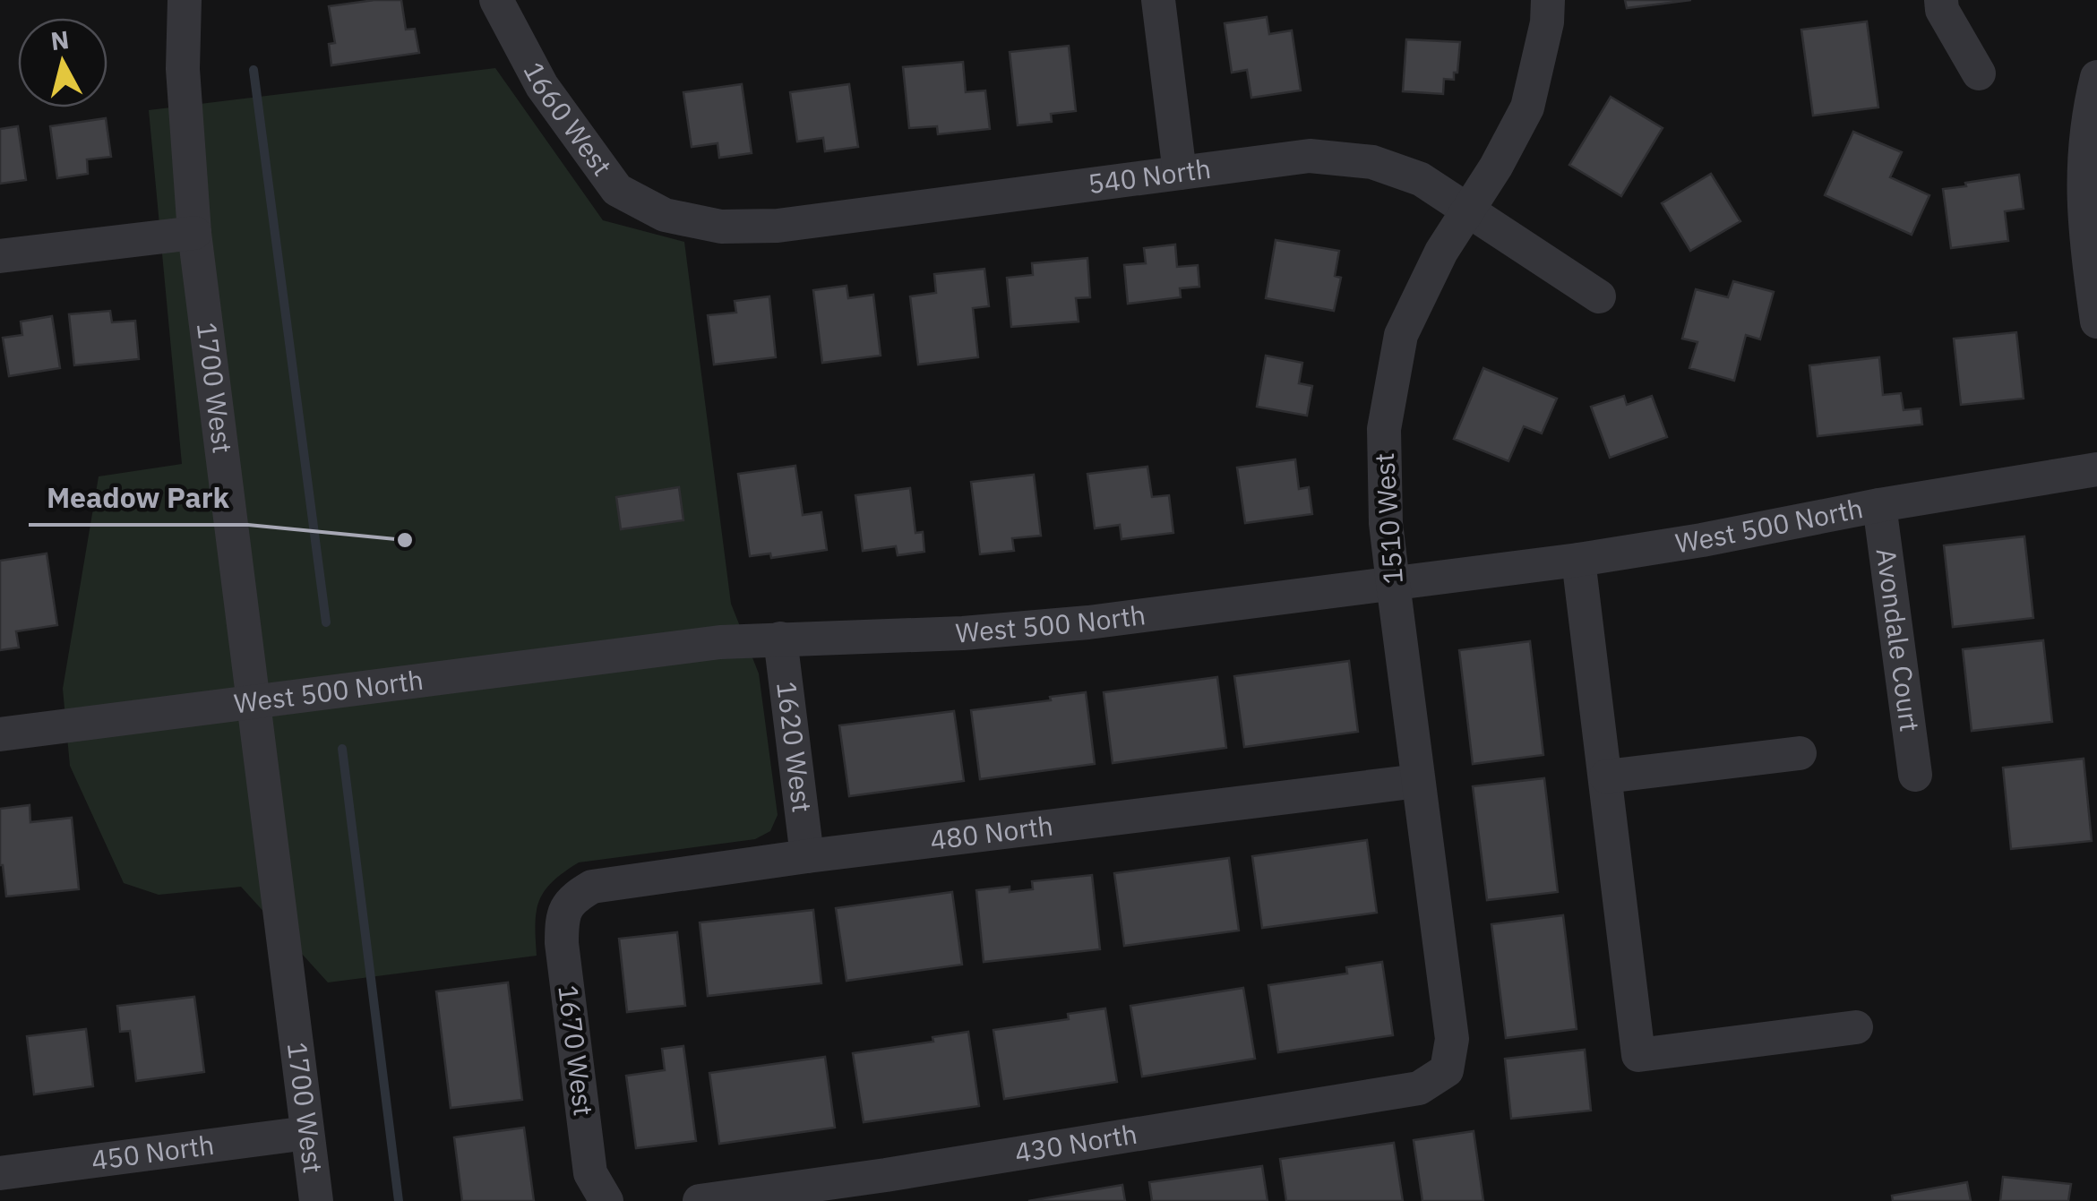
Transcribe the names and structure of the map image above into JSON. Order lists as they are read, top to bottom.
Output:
{
  "streets": {
    "street": [
      "1660 West",
      "540 North",
      "1700 West",
      "1510 West",
      "West 500 North",
      "Avondale Court",
      "1620 West",
      "480 North",
      "1670 West",
      "430 North",
      "450 North"
    ]
  },
  "crossings": [
    ["1660 West", "540 North"],
    ["540 North", "1510 West"],
    ["1700 West", "West 500 North"],
    ["1700 West", "450 North"],
    ["1510 West", "West 500 North"],
    ["1510 West", "480 North"],
    ["1510 West", "430 North"],
    ["West 500 North", "Avondale Court"],
    ["West 500 North", "1620 West"],
    ["1620 West", "480 North"],
    ["480 North", "1670 West"]
  ],
  "places": ["Meadow Park"],
  "north": "top"
}
